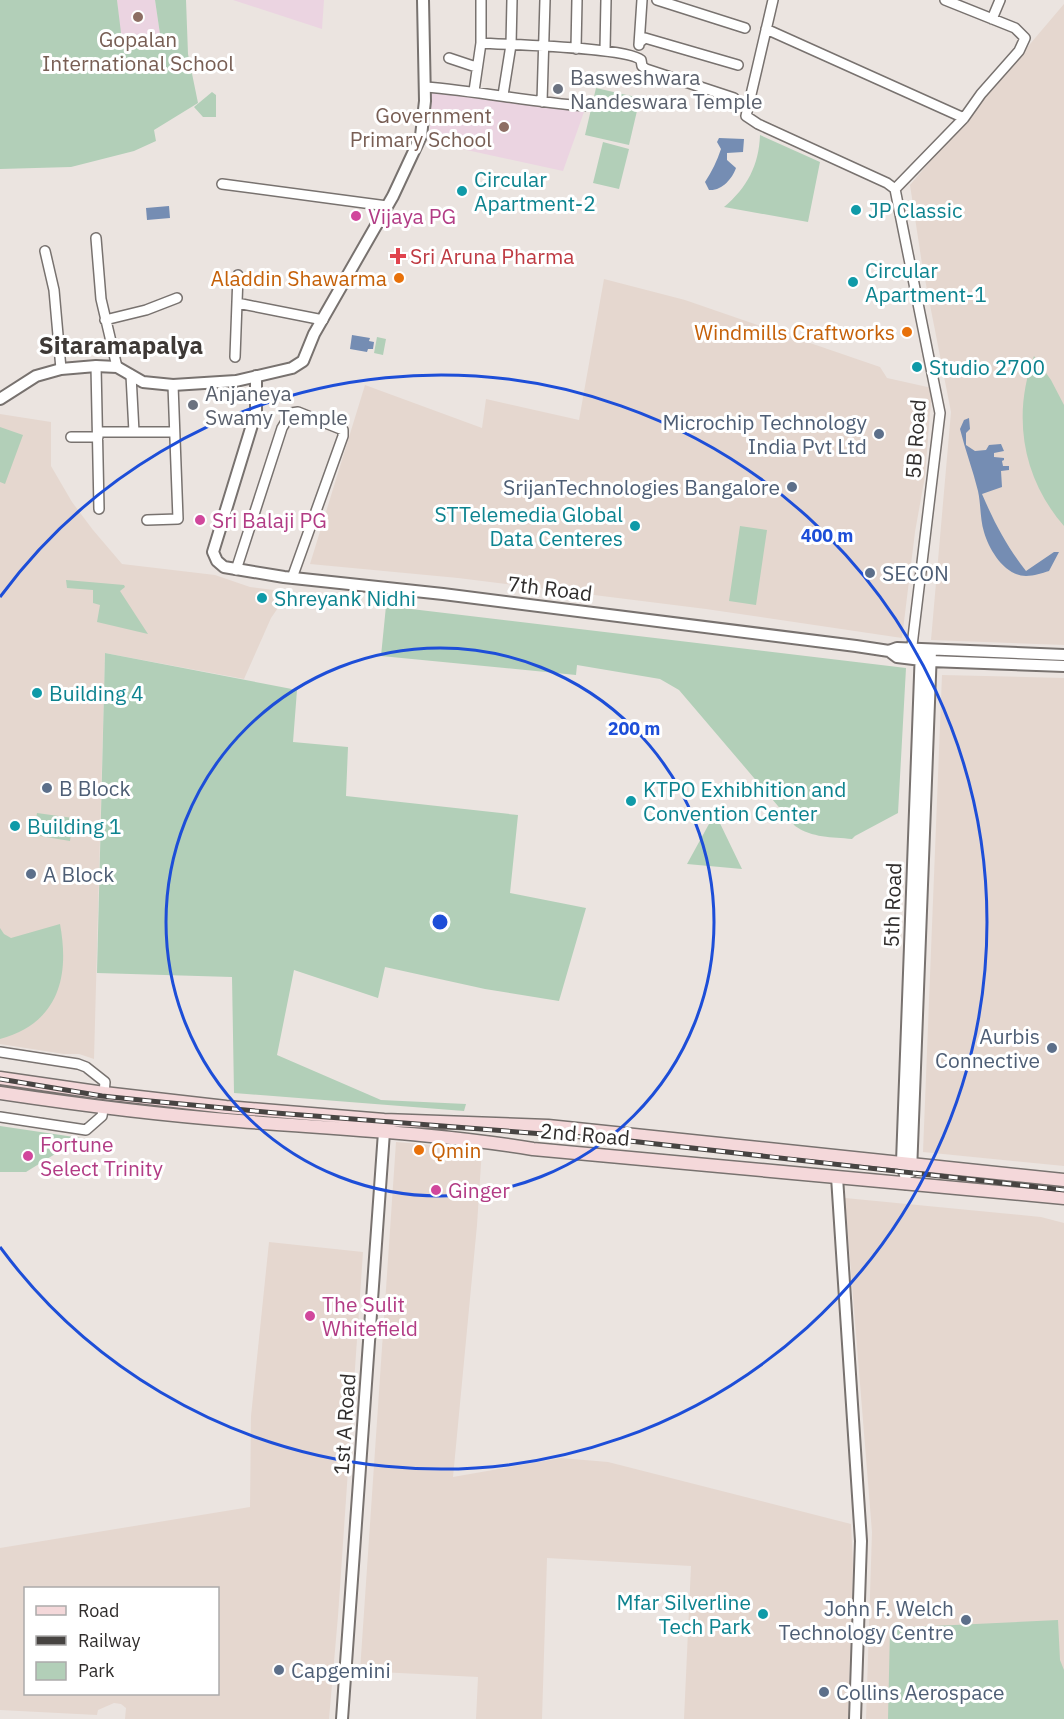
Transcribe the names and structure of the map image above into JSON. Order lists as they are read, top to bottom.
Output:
{
  "streets": {
    "main road": ["2nd Road"],
    "street": [
      "5B Road",
      "7th Road",
      "5th Road",
      "1st A Road"
    ]
  },
  "crossings": [
    ["5B Road", "7th Road"],
    ["5B Road", "5th Road"],
    ["7th Road", "5th Road"],
    ["5th Road", "2nd Road"],
    ["2nd Road", "1st A Road"]
  ],
  "districts": ["Sitaramapalya"],
  "places": {
    "other": [
      "Gopalan International School",
      "Basweshwara Nandeswara Temple",
      "Government Primary School",
      "Circular Apartment-2",
      "JP Classic",
      "Vijaya PG",
      "Aladdin Shawarma",
      "Circular Apartment-1",
      "Windmills Craftworks",
      "Studio 2700",
      "Anjaneya Swamy Temple",
      "Microchip Technology India Pvt Ltd",
      "SrijanTechnologies Bangalore",
      "Sri Balaji PG",
      "STTelemedia Global Data Centeres",
      "SECON",
      "Shreyank Nidhi",
      "Building 4",
      "B Block",
      "KTPO Exhibhition and Convention Center",
      "Building 1",
      "A Block",
      "Aurbis Connective",
      "Qmin",
      "Fortune Select Trinity",
      "Ginger",
      "The Sulit Whitefield",
      "Mfar Silverline Tech Park",
      "John F. Welch Technology Centre",
      "Capgemini",
      "Collins Aerospace"
    ],
    "health": ["Sri Aruna Pharma"]
  },
  "legend": ["Road", "Railway", "Park"],
  "rings": ["400 m", "200 m"]
}
